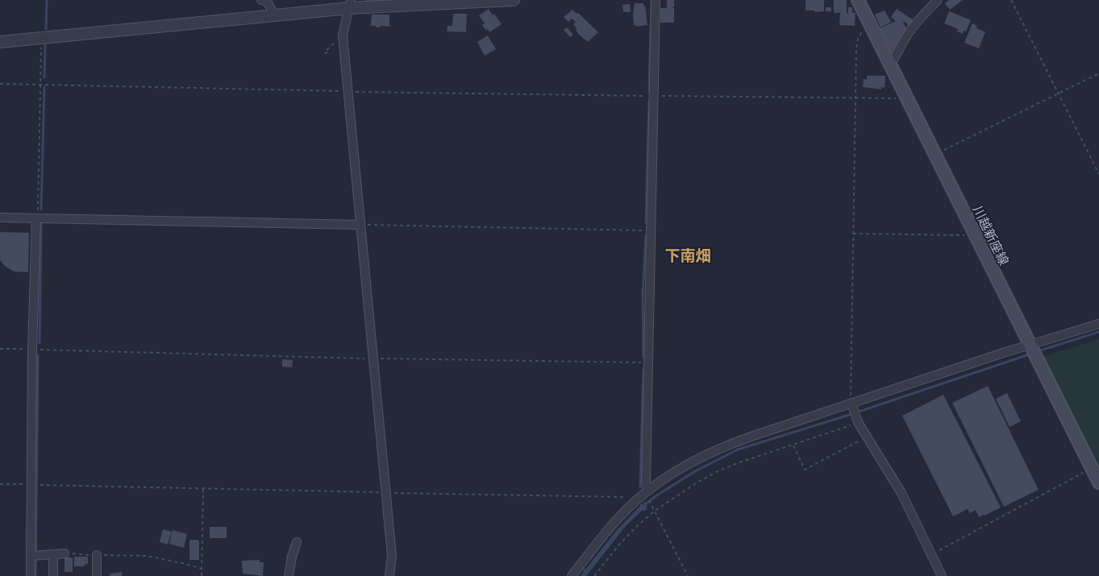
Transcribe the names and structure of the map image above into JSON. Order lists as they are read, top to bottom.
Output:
{
  "streets": {
    "main road": ["川越新座線"]
  },
  "districts": ["下南畑"]
}
